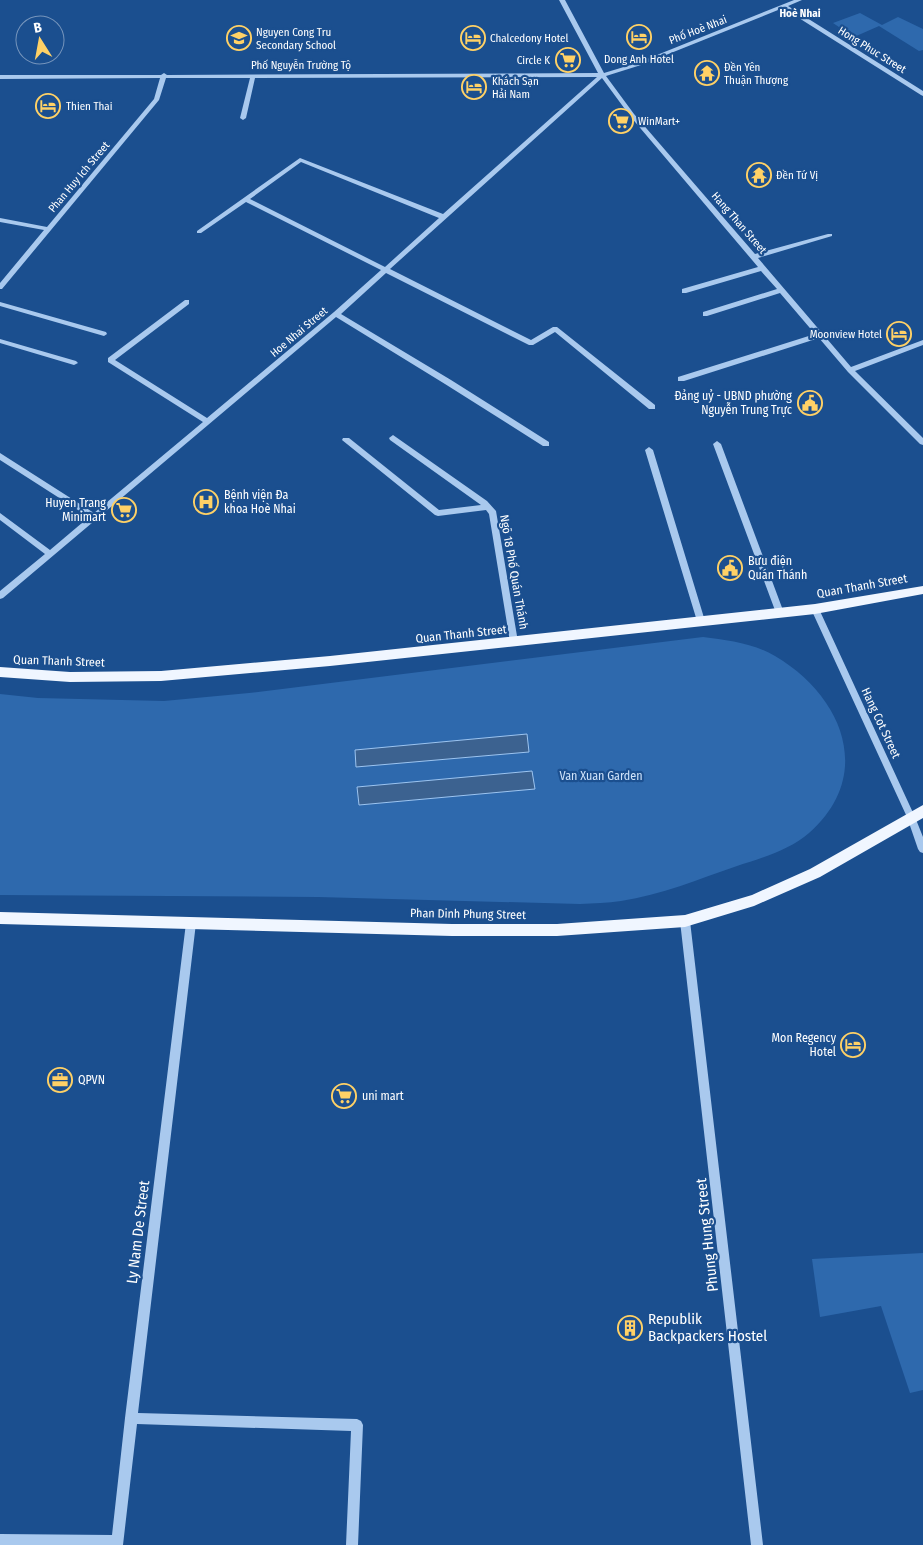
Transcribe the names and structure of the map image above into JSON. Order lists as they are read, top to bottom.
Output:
{
  "streets": {
    "main road": ["Quan Thanh Street", "Phan Dinh Phung Street"],
    "street": [
      "Phố Hoè Nhai",
      "Hong Phuc Street",
      "Phố Nguyễn Trường Tộ",
      "Phan Huy Ich Street",
      "Hang Than Street",
      "Hoe Nhai Street",
      "Ngõ 18 Phố Quán Thánh",
      "Hang Cot Street",
      "Ly Nam De Street",
      "Phung Hung Street"
    ]
  },
  "crossings": [
    ["Phố Hoè Nhai", "Hong Phuc Street"],
    ["Phố Hoè Nhai", "Phố Nguyễn Trường Tộ"],
    ["Phố Hoè Nhai", "Hang Than Street"],
    ["Phố Hoè Nhai", "Hoe Nhai Street"],
    ["Phố Nguyễn Trường Tộ", "Phan Huy Ich Street"],
    ["Phố Nguyễn Trường Tộ", "Hang Than Street"],
    ["Phố Nguyễn Trường Tộ", "Hoe Nhai Street"],
    ["Hang Than Street", "Hoe Nhai Street"],
    ["Ngõ 18 Phố Quán Thánh", "Quan Thanh Street"],
    ["Quan Thanh Street", "Hang Cot Street"],
    ["Hang Cot Street", "Phan Dinh Phung Street"],
    ["Phan Dinh Phung Street", "Ly Nam De Street"],
    ["Phan Dinh Phung Street", "Phung Hung Street"]
  ],
  "districts": ["Hoè Nhai"],
  "parks": ["Van Xuan Garden"],
  "places": {
    "hotel": [
      "Dong Anh Hotel",
      "Chalcedony Hotel",
      "Khách Sạn Hải Nam",
      "Thien Thai",
      "Moonview Hotel",
      "Mon Regency Hotel"
    ],
    "school or university": ["Nguyen Cong Tru Secondary School"],
    "supermarket": [
      "Circle K",
      "WinMart+",
      "Huyen Trang Minimart",
      "uni mart"
    ],
    "temple": ["Đền Yên Thuận Thượng", "Đền Tứ Vị"],
    "public building": ["Đảng uỷ - UBND phường Nguyễn Trung Trực", "Bưu điện Quán Thánh"],
    "hospital": ["Bệnh viện Đa khoa Hoè Nhai"],
    "office": ["QPVN"],
    "building": ["Republik Backpackers Hostel"]
  },
  "north": "top"
}
